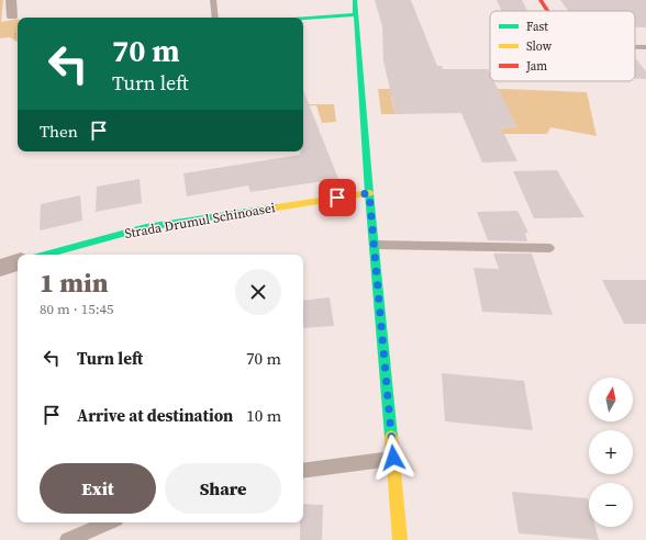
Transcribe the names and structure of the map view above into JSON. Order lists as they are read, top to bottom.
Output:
{
  "streets": {
    "street": ["Strada Drumul Schinoasei"]
  },
  "legend": ["Fast", "Slow", "Jam"],
  "north": "top",
  "page": {
    "turn": ["70 m", "Turn left"],
    "then": "Then",
    "heading": ["1 min", "80 m · 15:45"],
    "list": [
      {
        "name": "Turn left",
        "value": "70 m"
      },
      {
        "name": "Arrive at destination",
        "value": "10 m"
      }
    ],
    "map_buttons": ["+", "−"],
    "buttons": ["Exit", "Share"]
  }
}
